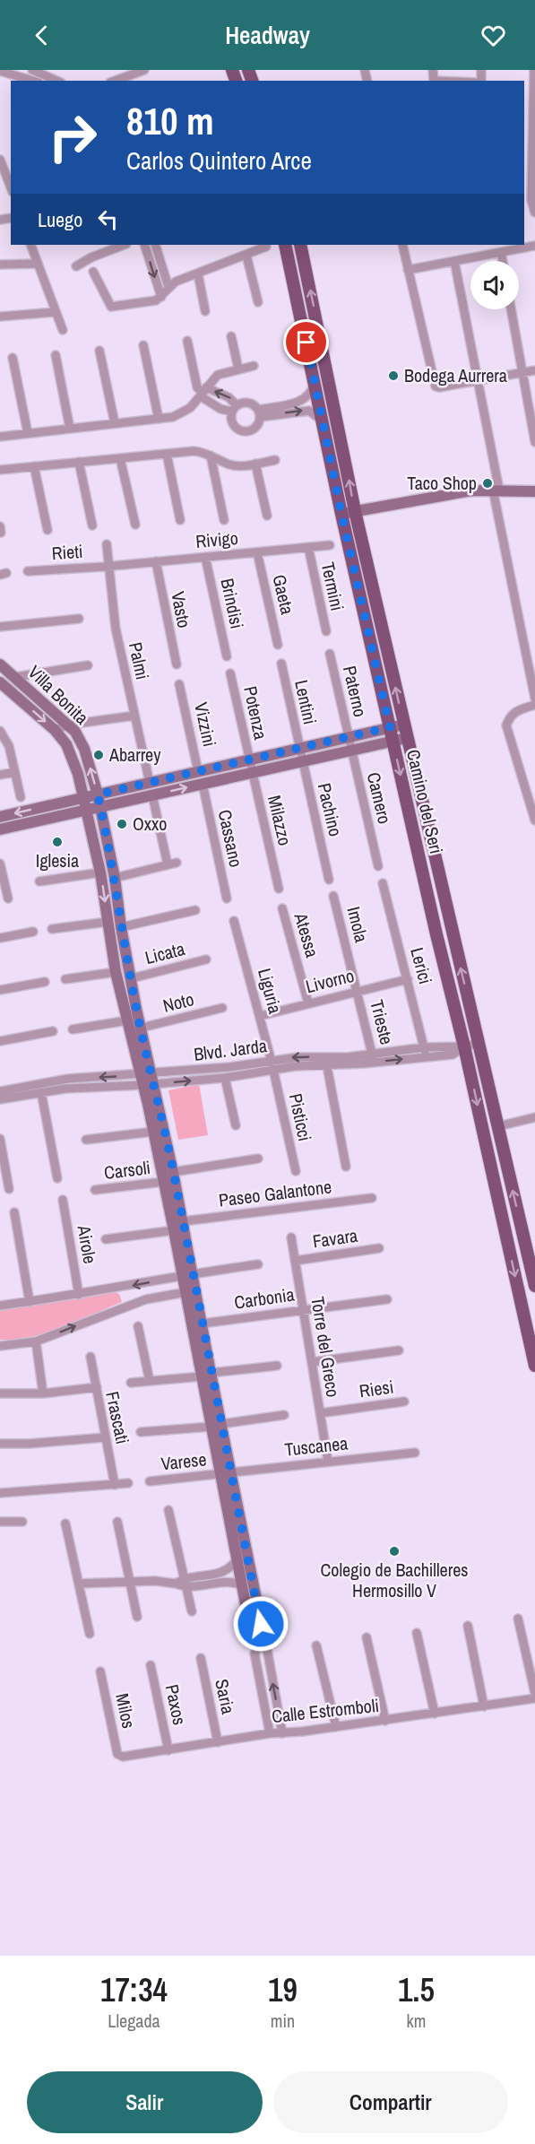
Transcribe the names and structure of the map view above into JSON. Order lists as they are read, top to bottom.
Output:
{
  "streets": {
    "main road": ["Camino del Seri"],
    "street": [
      "Rivigo",
      "Rieti",
      "Termini",
      "Gaeta",
      "Brindisi",
      "Vasto",
      "Palmi",
      "Paterno",
      "Villa Bonita",
      "Lentini",
      "Potenza",
      "Vizzini",
      "Camero",
      "Pachino",
      "Milazzo",
      "Cassano",
      "Imola",
      "Atessa",
      "Licata",
      "Lerici",
      "Livorno",
      "Liguria",
      "Noto",
      "Trieste",
      "Blvd. Jarda",
      "Pisticci",
      "Carsoli",
      "Paseo Galantone",
      "Favara",
      "Airole",
      "Carbonia",
      "Torre del Greco",
      "Riesi",
      "Frascati",
      "Tuscanea",
      "Varese",
      "Saria",
      "Paxos",
      "Milos",
      "Calle Estromboli"
    ]
  },
  "crossings": [
    ["Rivigo", "Rieti"],
    ["Rivigo", "Termini"],
    ["Rivigo", "Gaeta"],
    ["Rivigo", "Brindisi"],
    ["Rivigo", "Vasto"],
    ["Rivigo", "Palmi"],
    ["Rieti", "Palmi"],
    ["Paterno", "Camero"],
    ["Villa Bonita", "Licata"],
    ["Villa Bonita", "Noto"],
    ["Villa Bonita", "Blvd. Jarda"],
    ["Villa Bonita", "Carsoli"],
    ["Villa Bonita", "Paseo Galantone"],
    ["Villa Bonita", "Carbonia"],
    ["Villa Bonita", "Tuscanea"],
    ["Villa Bonita", "Varese"],
    ["Lentini", "Pachino"],
    ["Potenza", "Milazzo"],
    ["Camino del Seri", "Blvd. Jarda"],
    ["Imola", "Livorno"],
    ["Imola", "Trieste"],
    ["Atessa", "Livorno"],
    ["Lerici", "Livorno"],
    ["Lerici", "Blvd. Jarda"],
    ["Livorno", "Liguria"],
    ["Livorno", "Trieste"],
    ["Liguria", "Blvd. Jarda"],
    ["Liguria", "Pisticci"],
    ["Trieste", "Blvd. Jarda"],
    ["Blvd. Jarda", "Pisticci"],
    ["Favara", "Torre del Greco"],
    ["Carbonia", "Torre del Greco"],
    ["Torre del Greco", "Riesi"],
    ["Torre del Greco", "Tuscanea"],
    ["Tuscanea", "Varese"],
    ["Saria", "Calle Estromboli"],
    ["Paxos", "Calle Estromboli"],
    ["Milos", "Calle Estromboli"]
  ],
  "places": [
    "Bodega Aurrera",
    "Taco Shop",
    "Abarrey",
    "Oxxo",
    "Iglesia",
    "Colegio de Bachilleres Hermosillo V"
  ],
  "page": {
    "header": "Headway",
    "turn": ["810 m", "Carlos Quintero Arce"],
    "then": "Luego",
    "eta": [
      "17:34",
      "Llegada",
      "19",
      "min",
      "1.5",
      "km"
    ],
    "buttons": ["Salir", "Compartir"]
  }
}
